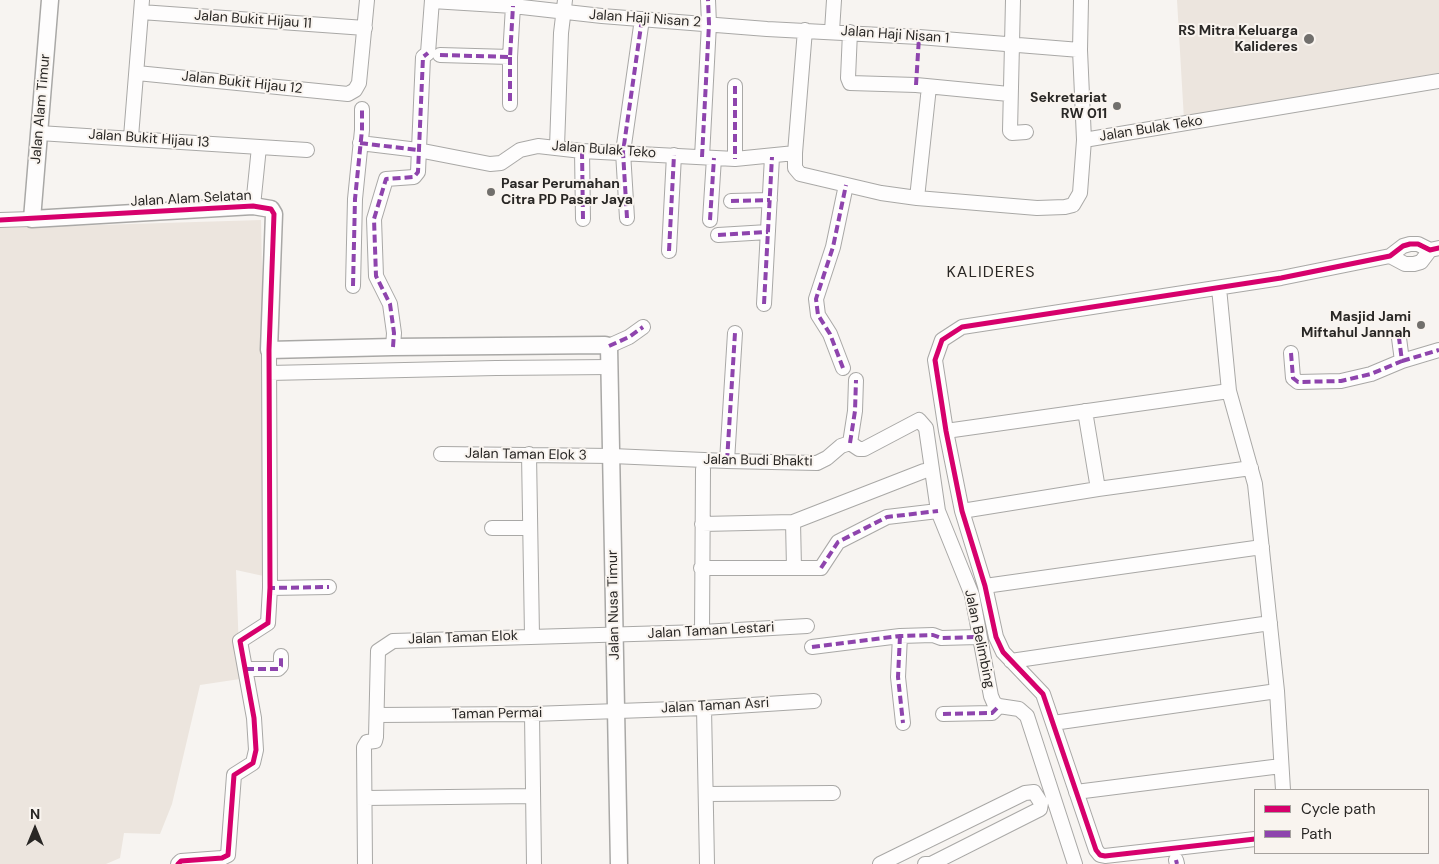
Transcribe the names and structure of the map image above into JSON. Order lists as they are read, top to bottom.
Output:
{
  "streets": {
    "street": [
      "Jalan Haji Nisan 2",
      "Jalan Bukit Hijau 11",
      "Jalan Haji Nisan 1",
      "Jalan Bukit Hijau 12",
      "Jalan Alam Timur",
      "Jalan Bulak Teko",
      "Jalan Bukit Hijau 13",
      "Jalan Alam Selatan",
      "Jalan Taman Elok 3",
      "Jalan Budi Bhakti",
      "Jalan Nusa Timur",
      "Jalan Taman Lestari",
      "Jalan Taman Elok",
      "Jalan Belimbing",
      "Jalan Taman Asri",
      "Taman Permai"
    ]
  },
  "crossings": [
    ["Jalan Haji Nisan 2", "Jalan Haji Nisan 1"],
    ["Jalan Bukit Hijau 11", "Jalan Bukit Hijau 12"],
    ["Jalan Haji Nisan 1", "Jalan Bulak Teko"],
    ["Jalan Alam Timur", "Jalan Bukit Hijau 13"],
    ["Jalan Alam Timur", "Jalan Alam Selatan"],
    ["Jalan Taman Elok 3", "Jalan Budi Bhakti"],
    ["Jalan Taman Elok 3", "Jalan Nusa Timur"],
    ["Jalan Budi Bhakti", "Jalan Nusa Timur"],
    ["Jalan Budi Bhakti", "Jalan Belimbing"],
    ["Jalan Nusa Timur", "Jalan Taman Lestari"],
    ["Jalan Nusa Timur", "Jalan Taman Elok"],
    ["Jalan Nusa Timur", "Jalan Taman Asri"],
    ["Jalan Nusa Timur", "Taman Permai"],
    ["Jalan Taman Lestari", "Jalan Taman Elok"],
    ["Jalan Taman Elok", "Taman Permai"],
    ["Jalan Taman Asri", "Taman Permai"]
  ],
  "districts": ["KALIDERES"],
  "places": [
    "RS Mitra Keluarga Kalideres",
    "Sekretariat RW 011",
    "Pasar Perumahan Citra PD Pasar Jaya",
    "Masjid Jami Miftahul Jannah"
  ],
  "legend": ["Cycle path", "Path"],
  "north": "top"
}
